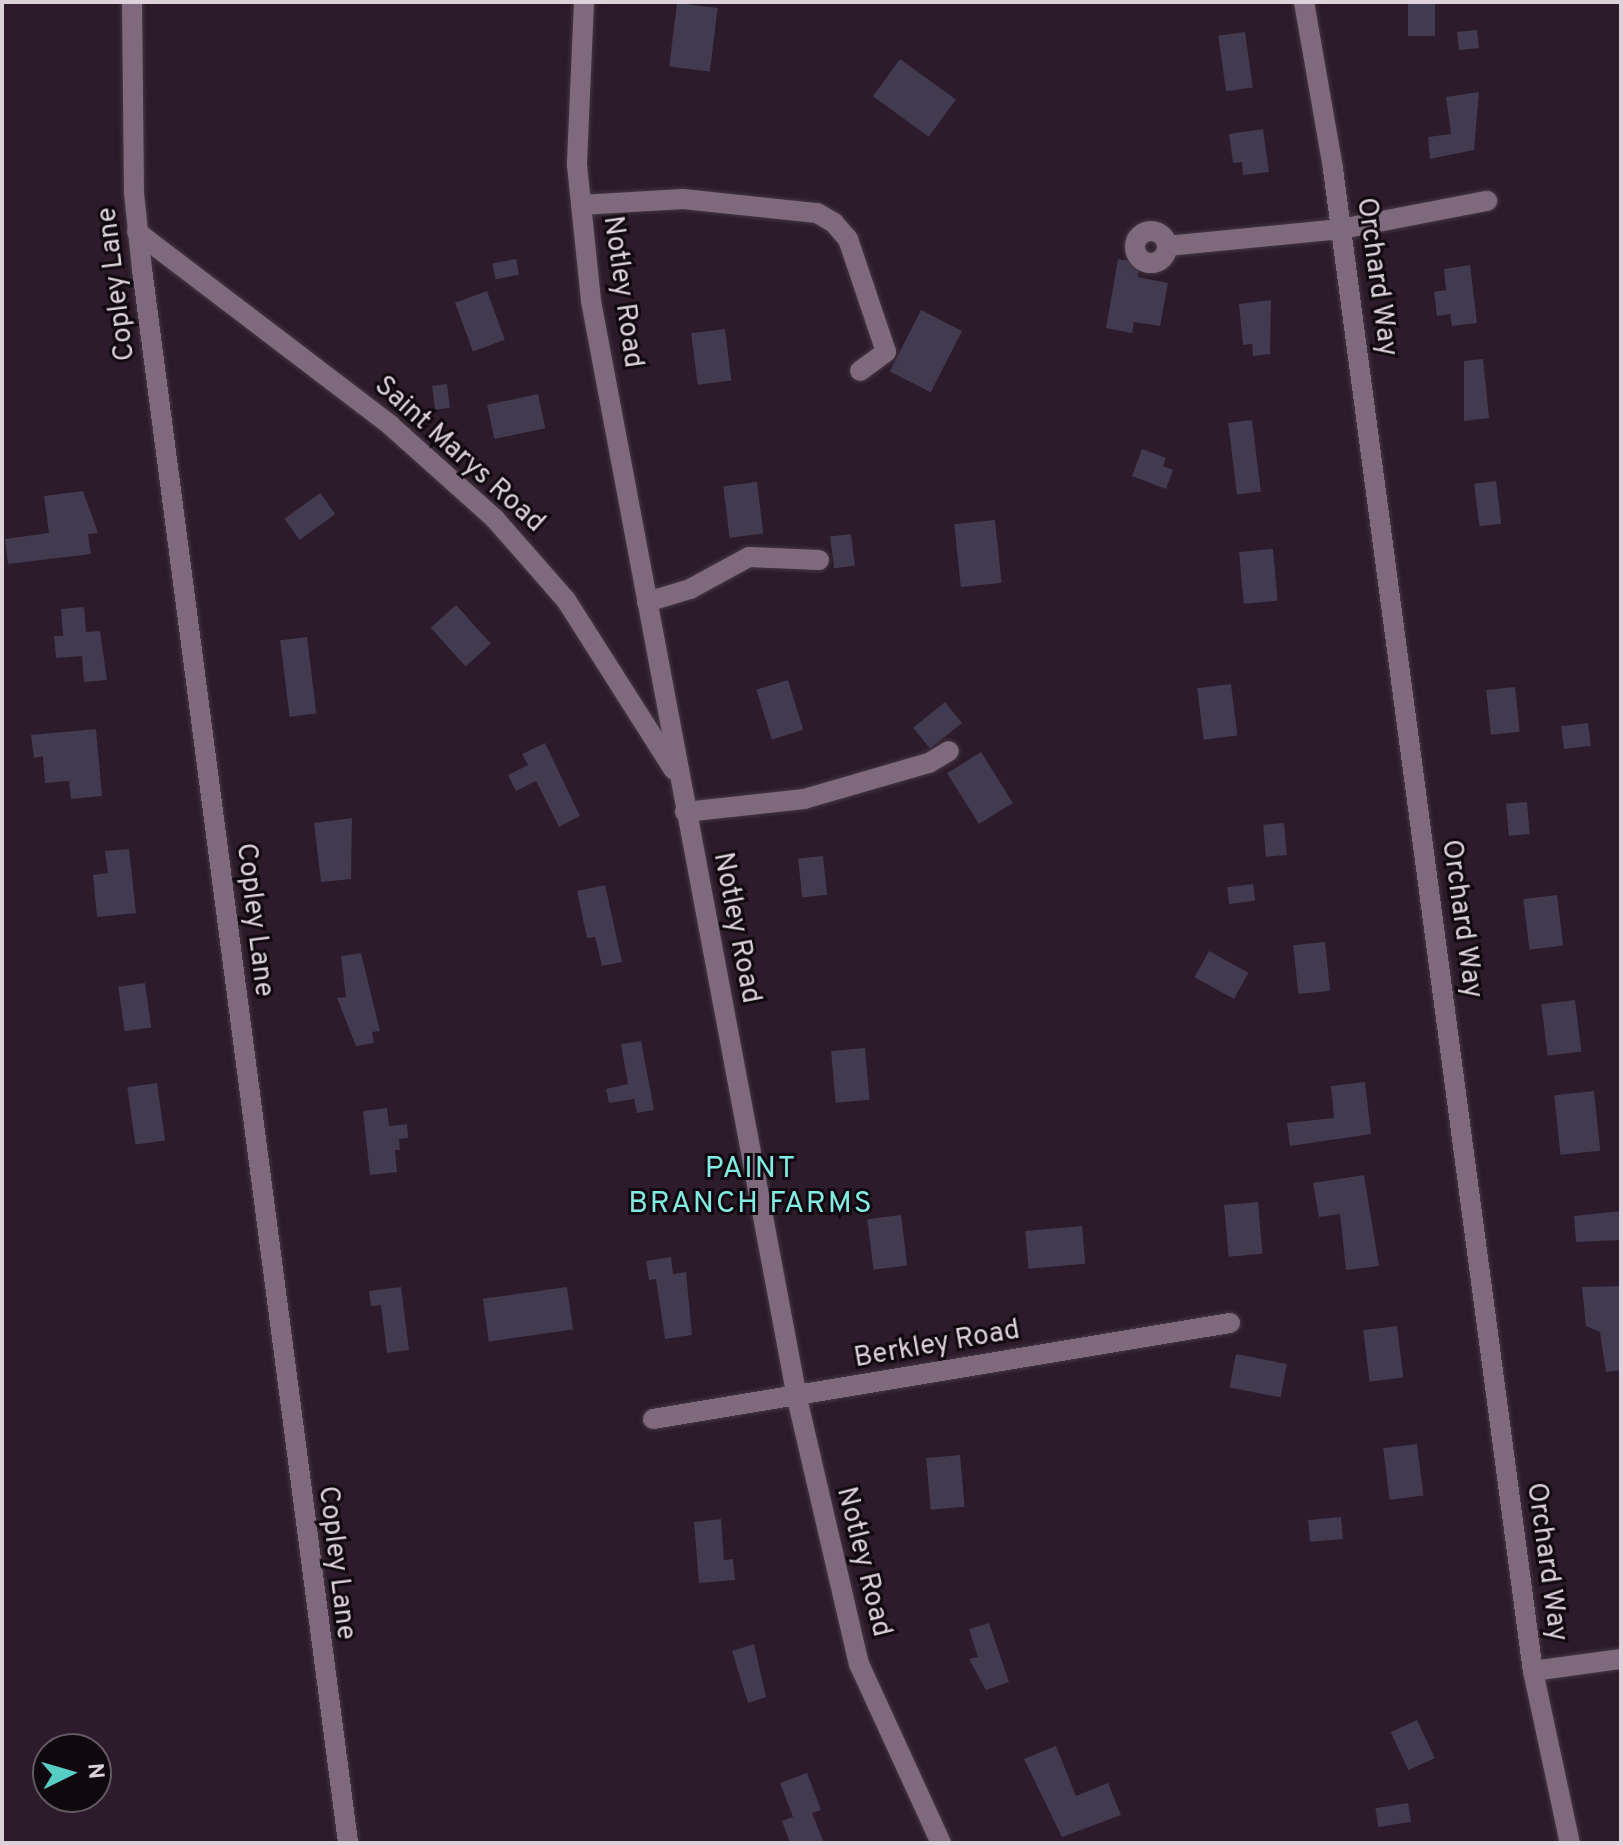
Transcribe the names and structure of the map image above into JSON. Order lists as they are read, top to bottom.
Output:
{
  "streets": {
    "street": [
      "Orchard Way",
      "Copley Lane",
      "Notley Road",
      "Saint Marys Road",
      "Berkley Road"
    ]
  },
  "crossings": [
    ["Copley Lane", "Saint Marys Road"],
    ["Notley Road", "Saint Marys Road"],
    ["Notley Road", "Berkley Road"]
  ],
  "districts": ["PAINT BRANCH FARMS"],
  "north": "right"
}
